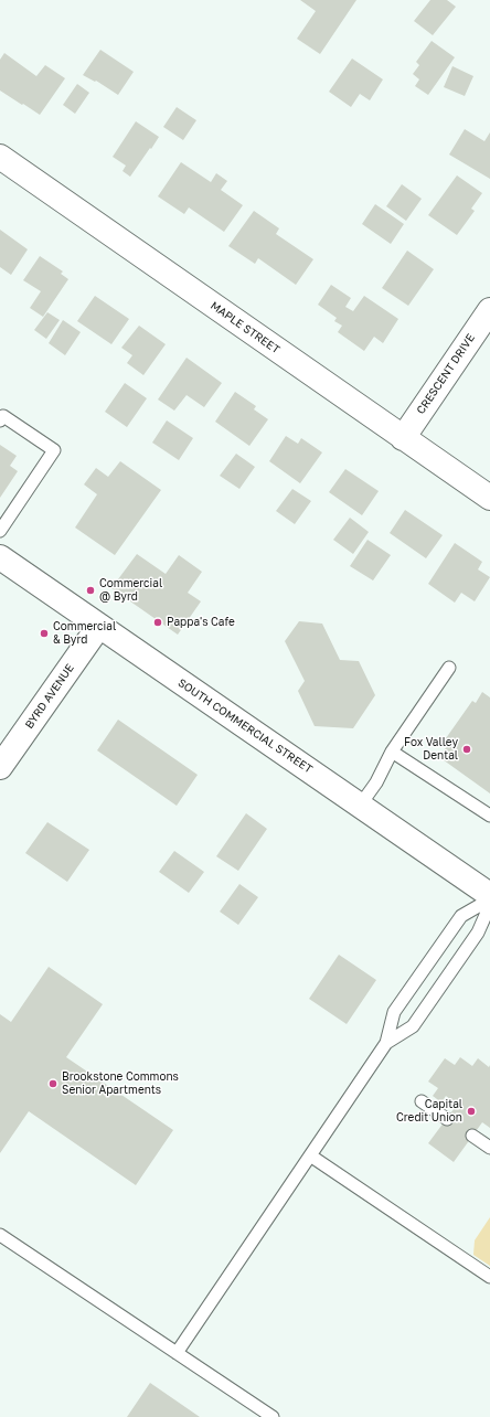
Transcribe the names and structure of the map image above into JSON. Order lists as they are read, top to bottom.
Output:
{
  "streets": {
    "street": [
      "MAPLE STREET",
      "CRESCENT DRIVE",
      "BYRD AVENUE",
      "SOUTH COMMERCIAL STREET"
    ]
  },
  "crossings": [
    ["MAPLE STREET", "CRESCENT DRIVE"],
    ["BYRD AVENUE", "SOUTH COMMERCIAL STREET"]
  ],
  "places": [
    "Commercial @ Byrd",
    "Pappa's Cafe",
    "Commercial & Byrd",
    "Fox Valley Dental",
    "Brookstone Commons Senior Apartments",
    "Capital Credit Union"
  ]
}
